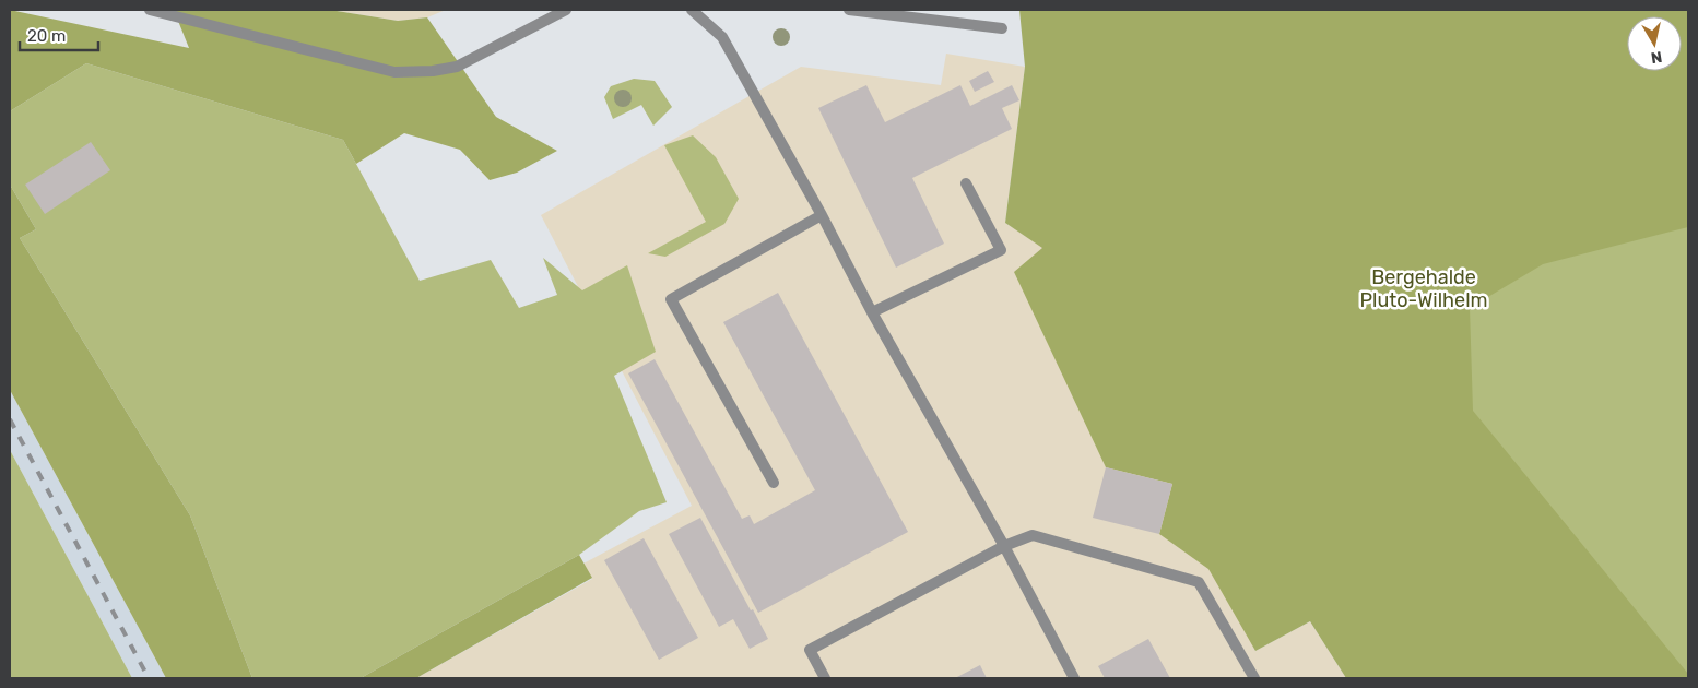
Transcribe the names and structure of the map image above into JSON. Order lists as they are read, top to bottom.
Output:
{
  "parks": ["Bergehalde Pluto-Wilhelm"],
  "scale_bar": "20 m",
  "north": "bottom"
}
